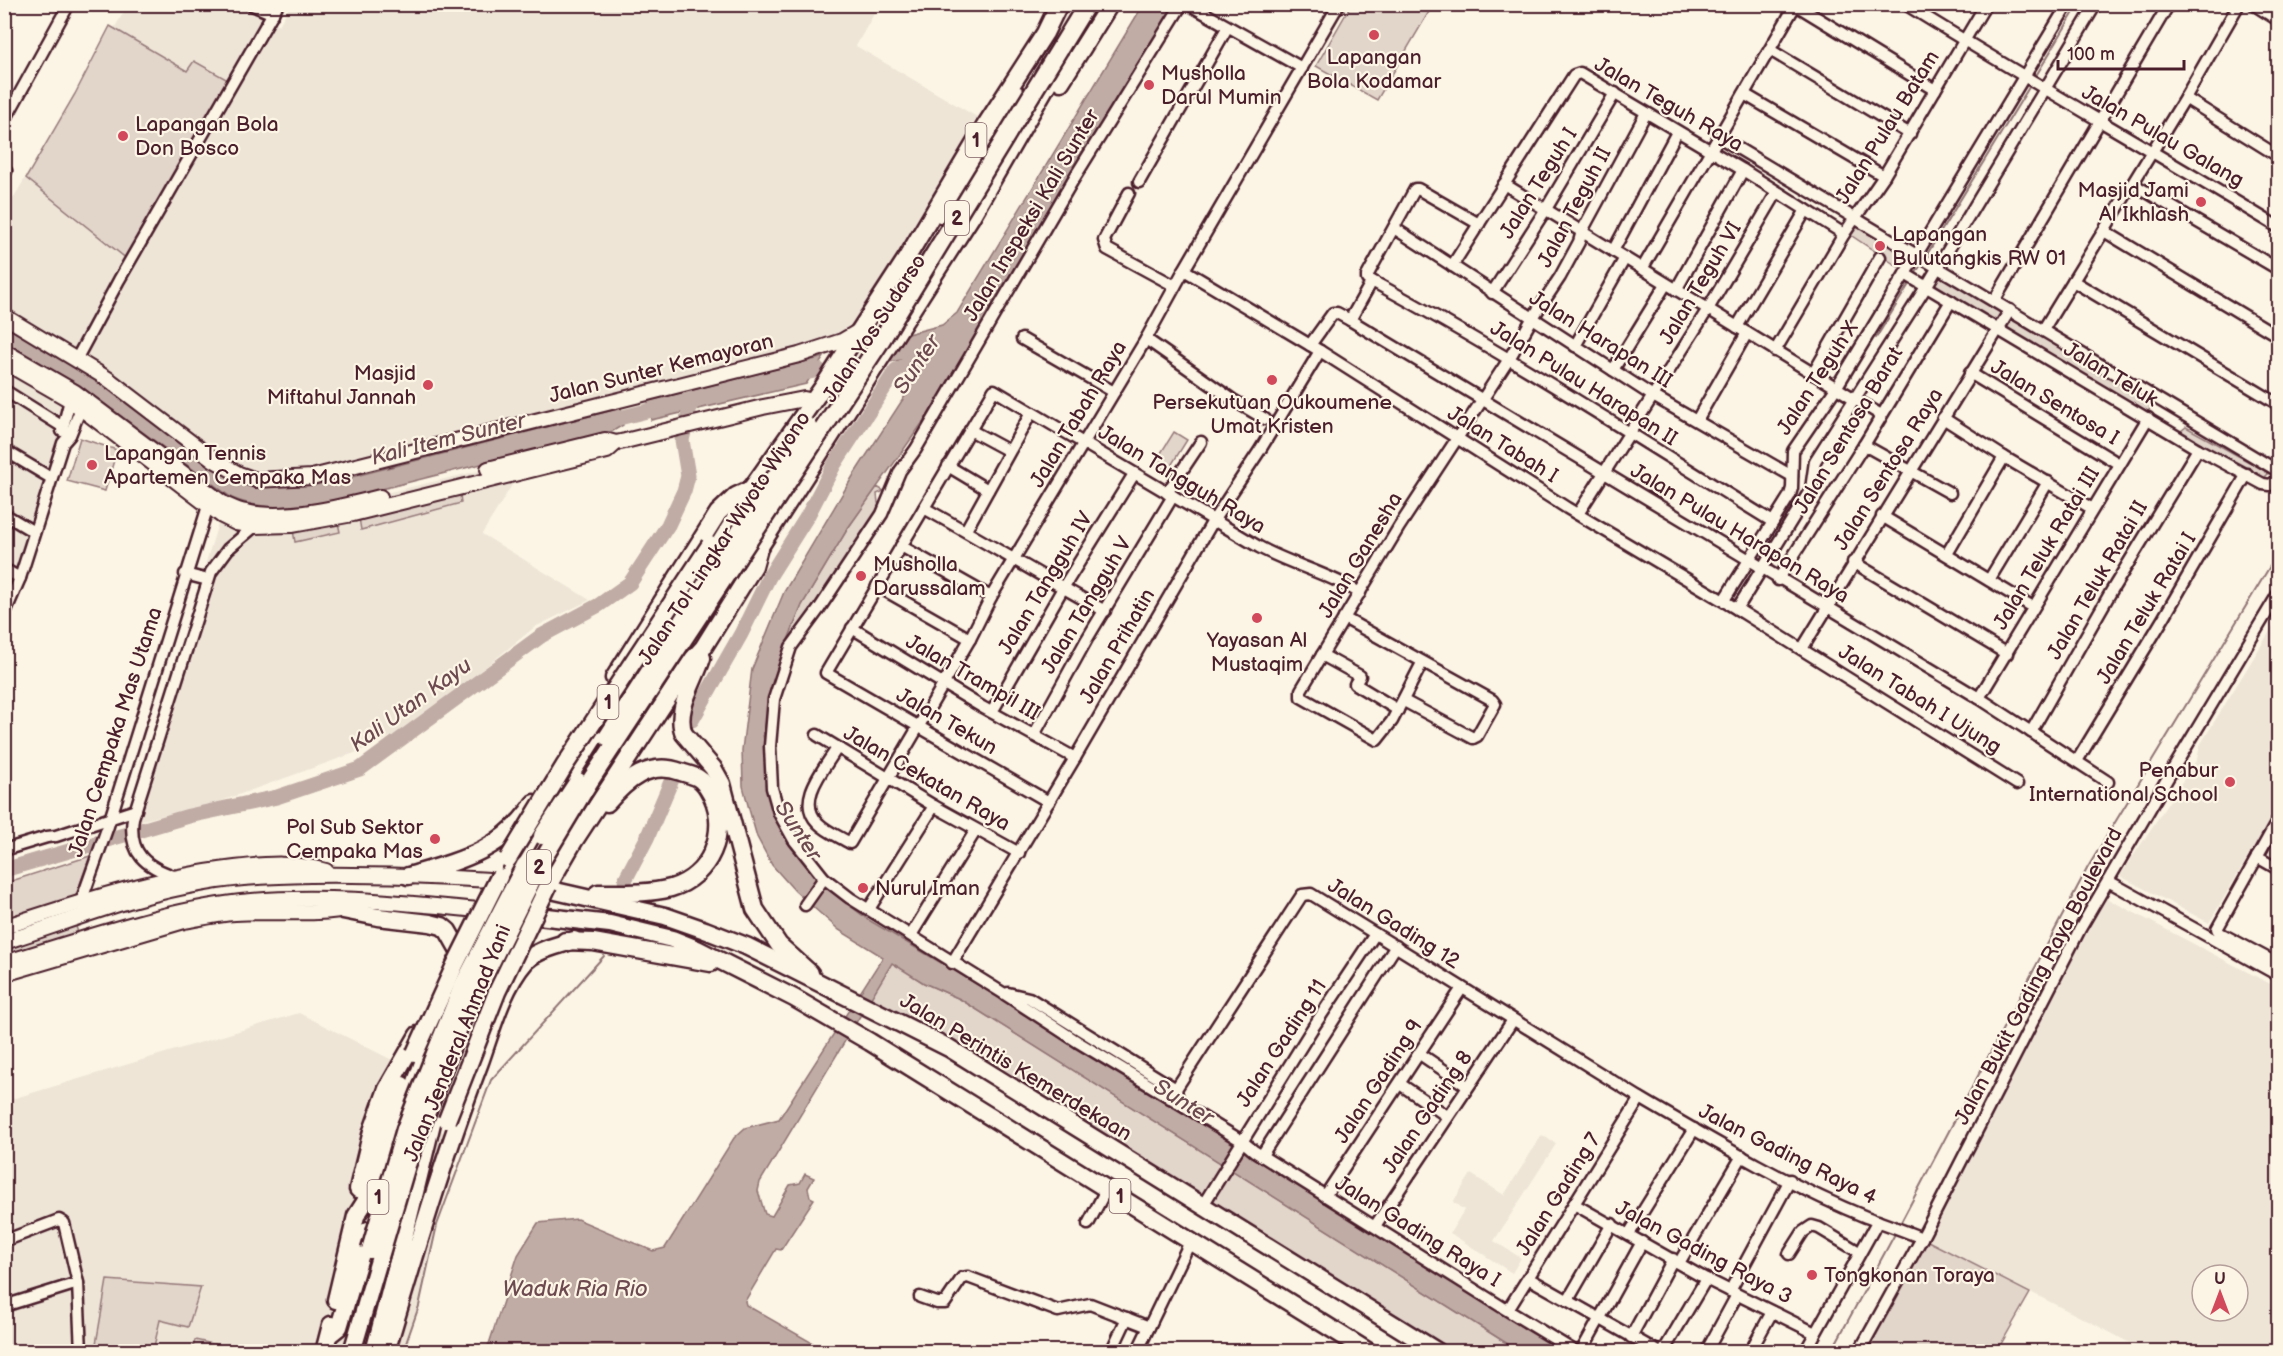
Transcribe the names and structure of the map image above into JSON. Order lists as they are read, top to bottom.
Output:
{
  "streets": {
    "highway": [
      "1",
      "2",
      "Jalan Yos Sudarso",
      "Jalan Tol Lingkar Wiyoto Wiyono",
      "Jalan Jenderal Ahmad Yani",
      "Jalan Perintis Kemerdekaan"
    ],
    "main road": ["Jalan Sunter Kemayoran"],
    "street": [
      "Jalan Teguh Raya",
      "Jalan Pulau Batam",
      "Jalan Pulau Galang",
      "Jalan Teguh I",
      "Jalan Teguh II",
      "Jalan Inspeksi Kali Sunter",
      "Jalan Teguh VI",
      "Jalan Harapan III",
      "Jalan Teluk",
      "Jalan Teguh X",
      "Jalan Pulau Harapan II",
      "Jalan Sentosa I",
      "Jalan Tabah Raya",
      "Jalan Sentosa Barat",
      "Jalan Tabah I",
      "Jalan Sentosa Raya",
      "Jalan Tangguh Raya",
      "Jalan Pulau Harapan Raya",
      "Jalan Teluk Ratai III",
      "Jalan Ganesha",
      "Jalan Teluk Ratai II",
      "Jalan Tangguh IV",
      "Jalan Tangguh V",
      "Jalan Teluk Ratai I",
      "Jalan Prihatin",
      "Jalan Trampil III",
      "Jalan Tabah I Ujung",
      "Jalan Tekun",
      "Jalan Cempaka Mas Utama",
      "Jalan Cekatan Raya",
      "Jalan Gading 12",
      "Jalan Bukit Gading Raya Boulevard",
      "Jalan Gading 11",
      "Jalan Gading 9",
      "Jalan Gading 8",
      "Jalan Gading Raya 4",
      "Jalan Gading 7",
      "Jalan Gading Raya I",
      "Jalan Gading Raya 3"
    ]
  },
  "crossings": [
    ["Jalan Teguh Raya", "Jalan Pulau Batam"],
    ["Jalan Teguh Raya", "Jalan Teguh I"],
    ["Jalan Teguh Raya", "Jalan Teguh II"],
    ["Jalan Teguh Raya", "Jalan Teguh VI"],
    ["Jalan Teguh Raya", "Jalan Harapan III"],
    ["Jalan Pulau Batam", "Jalan Pulau Galang"],
    ["Jalan Pulau Galang", "Jalan Teguh X"],
    ["1", "Jalan Jenderal Ahmad Yani"],
    ["Jalan Teguh I", "Jalan Harapan III"],
    ["Jalan Teguh II", "Jalan Harapan III"],
    ["Jalan Teguh II", "Jalan Pulau Harapan II"],
    ["Jalan Teguh II", "Jalan Tabah I"],
    ["Jalan Teguh II", "Jalan Pulau Harapan Raya"],
    ["Jalan Teguh II", "Jalan Ganesha"],
    ["Jalan Inspeksi Kali Sunter", "Jalan Prihatin"],
    ["Jalan Inspeksi Kali Sunter", "Jalan Gading Raya I"],
    ["Jalan Teguh VI", "Jalan Harapan III"],
    ["Jalan Teguh VI", "Jalan Pulau Harapan II"],
    ["Jalan Teguh VI", "Jalan Tabah I"],
    ["Jalan Teguh VI", "Jalan Pulau Harapan Raya"],
    ["Jalan Yos Sudarso", "Jalan Sunter Kemayoran"],
    ["Jalan Yos Sudarso", "Jalan Tol Lingkar Wiyoto Wiyono"],
    ["Jalan Yos Sudarso", "Jalan Jenderal Ahmad Yani"],
    ["Jalan Harapan III", "Jalan Teguh X"],
    ["Jalan Teluk", "Jalan Teguh X"],
    ["Jalan Teluk", "Jalan Sentosa Barat"],
    ["Jalan Teluk", "Jalan Sentosa Raya"],
    ["Jalan Teluk", "Jalan Teluk Ratai III"],
    ["Jalan Teluk", "Jalan Teluk Ratai II"],
    ["Jalan Teluk", "Jalan Teluk Ratai I"],
    ["Jalan Teguh X", "Jalan Pulau Harapan II"],
    ["Jalan Teguh X", "Jalan Tabah I"],
    ["Jalan Teguh X", "Jalan Pulau Harapan Raya"],
    ["Jalan Sentosa I", "Jalan Sentosa Raya"],
    ["Jalan Sentosa I", "Jalan Teluk Ratai III"],
    ["Jalan Tabah Raya", "Jalan Tabah I"],
    ["Jalan Tabah Raya", "Jalan Tangguh Raya"],
    ["Jalan Tabah Raya", "Jalan Trampil III"],
    ["Jalan Tabah Raya", "Jalan Tekun"],
    ["Jalan Tabah Raya", "Jalan Cekatan Raya"],
    ["Jalan Sentosa Barat", "Jalan Pulau Harapan Raya"],
    ["Jalan Tabah I", "Jalan Sentosa Raya"],
    ["Jalan Tabah I", "Jalan Ganesha"],
    ["Jalan Tabah I", "Jalan Prihatin"],
    ["Jalan Tabah I", "Jalan Tabah I Ujung"],
    ["Jalan Sentosa Raya", "Jalan Pulau Harapan Raya"],
    ["Jalan Sentosa Raya", "Jalan Tabah I Ujung"],
    ["Jalan Tangguh Raya", "Jalan Ganesha"],
    ["Jalan Tangguh Raya", "Jalan Tangguh IV"],
    ["Jalan Tangguh Raya", "Jalan Tangguh V"],
    ["Jalan Tangguh Raya", "Jalan Prihatin"],
    ["Jalan Tangguh Raya", "Jalan Trampil III"],
    ["Jalan Tangguh Raya", "Jalan Tekun"],
    ["Jalan Pulau Harapan Raya", "Jalan Teluk Ratai III"],
    ["Jalan Pulau Harapan Raya", "Jalan Teluk Ratai II"],
    ["Jalan Pulau Harapan Raya", "Jalan Teluk Ratai I"],
    ["Jalan Pulau Harapan Raya", "Jalan Prihatin"],
    ["Jalan Tangguh IV", "Jalan Trampil III"],
    ["Jalan Tangguh V", "Jalan Trampil III"],
    ["Jalan Prihatin", "Jalan Trampil III"],
    ["Jalan Prihatin", "Jalan Tekun"],
    ["Jalan Prihatin", "Jalan Cekatan Raya"],
    ["Jalan Gading 12", "Jalan Gading 11"],
    ["Jalan Gading 12", "Jalan Gading 9"],
    ["Jalan Gading 12", "Jalan Gading 8"],
    ["Jalan Gading 12", "Jalan Gading Raya 4"],
    ["Jalan Gading 12", "Jalan Gading 7"],
    ["Jalan Gading 12", "Jalan Gading Raya I"],
    ["Jalan Bukit Gading Raya Boulevard", "Jalan Gading Raya 4"],
    ["Jalan Gading 11", "Jalan Perintis Kemerdekaan"],
    ["Jalan Gading 11", "Jalan Gading Raya I"],
    ["Jalan Gading 9", "Jalan Gading Raya I"],
    ["Jalan Gading 8", "Jalan Gading Raya I"],
    ["Jalan Gading Raya 4", "Jalan Gading 7"],
    ["Jalan Gading 7", "Jalan Gading Raya I"],
    ["Jalan Gading 7", "Jalan Gading Raya 3"]
  ],
  "water": [
    "Sunter",
    "Kali Item Sunter",
    "Kali Utan Kayu",
    "Waduk Ria Rio"
  ],
  "places": [
    "Lapangan Bola Kodamar",
    "Musholla Darul Mumin",
    "Lapangan Bola Don Bosco",
    "Masjid Jami Al Ikhlash",
    "Lapangan Bulutangkis RW 01",
    "Persekutuan Oukoumene Umat Kristen",
    "Masjid Miftahul Jannah",
    "Lapangan Tennis Apartemen Cempaka Mas",
    "Musholla Darussalam",
    "Yayasan Al Mustaqim",
    "Penabur International School",
    "Pol Sub Sektor Cempaka Mas",
    "Nurul Iman",
    "Tongkonan Toraya"
  ],
  "scale_bar": "100 m",
  "north": "top"
}
